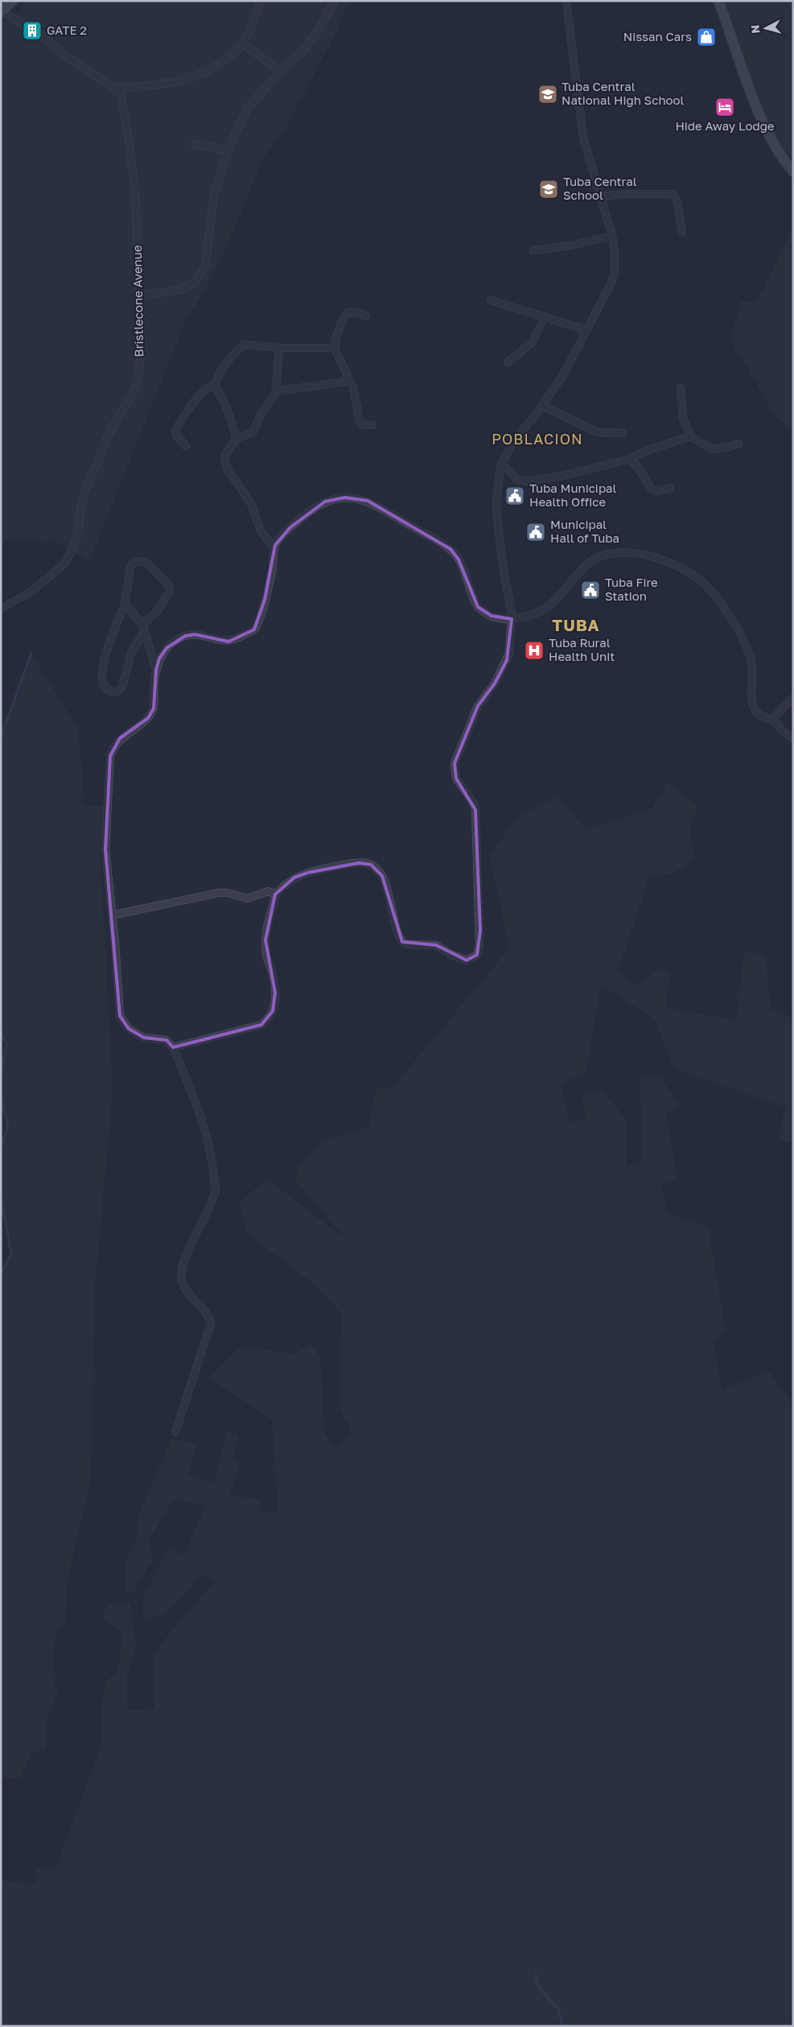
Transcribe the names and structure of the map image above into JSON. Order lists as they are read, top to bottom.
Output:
{
  "streets": {
    "street": ["Bristlecone Avenue"]
  },
  "districts": ["POBLACION", "TUBA"],
  "places": {
    "building": ["GATE 2"],
    "shop": ["Nissan Cars"],
    "school or university": ["Tuba Central National High School", "Tuba Central School"],
    "hotel": ["Hide Away Lodge"],
    "public building": ["Tuba Municipal Health Office", "Municipal Hall of Tuba", "Tuba Fire Station"],
    "hospital": ["Tuba Rural Health Unit"]
  },
  "north": "left"
}
